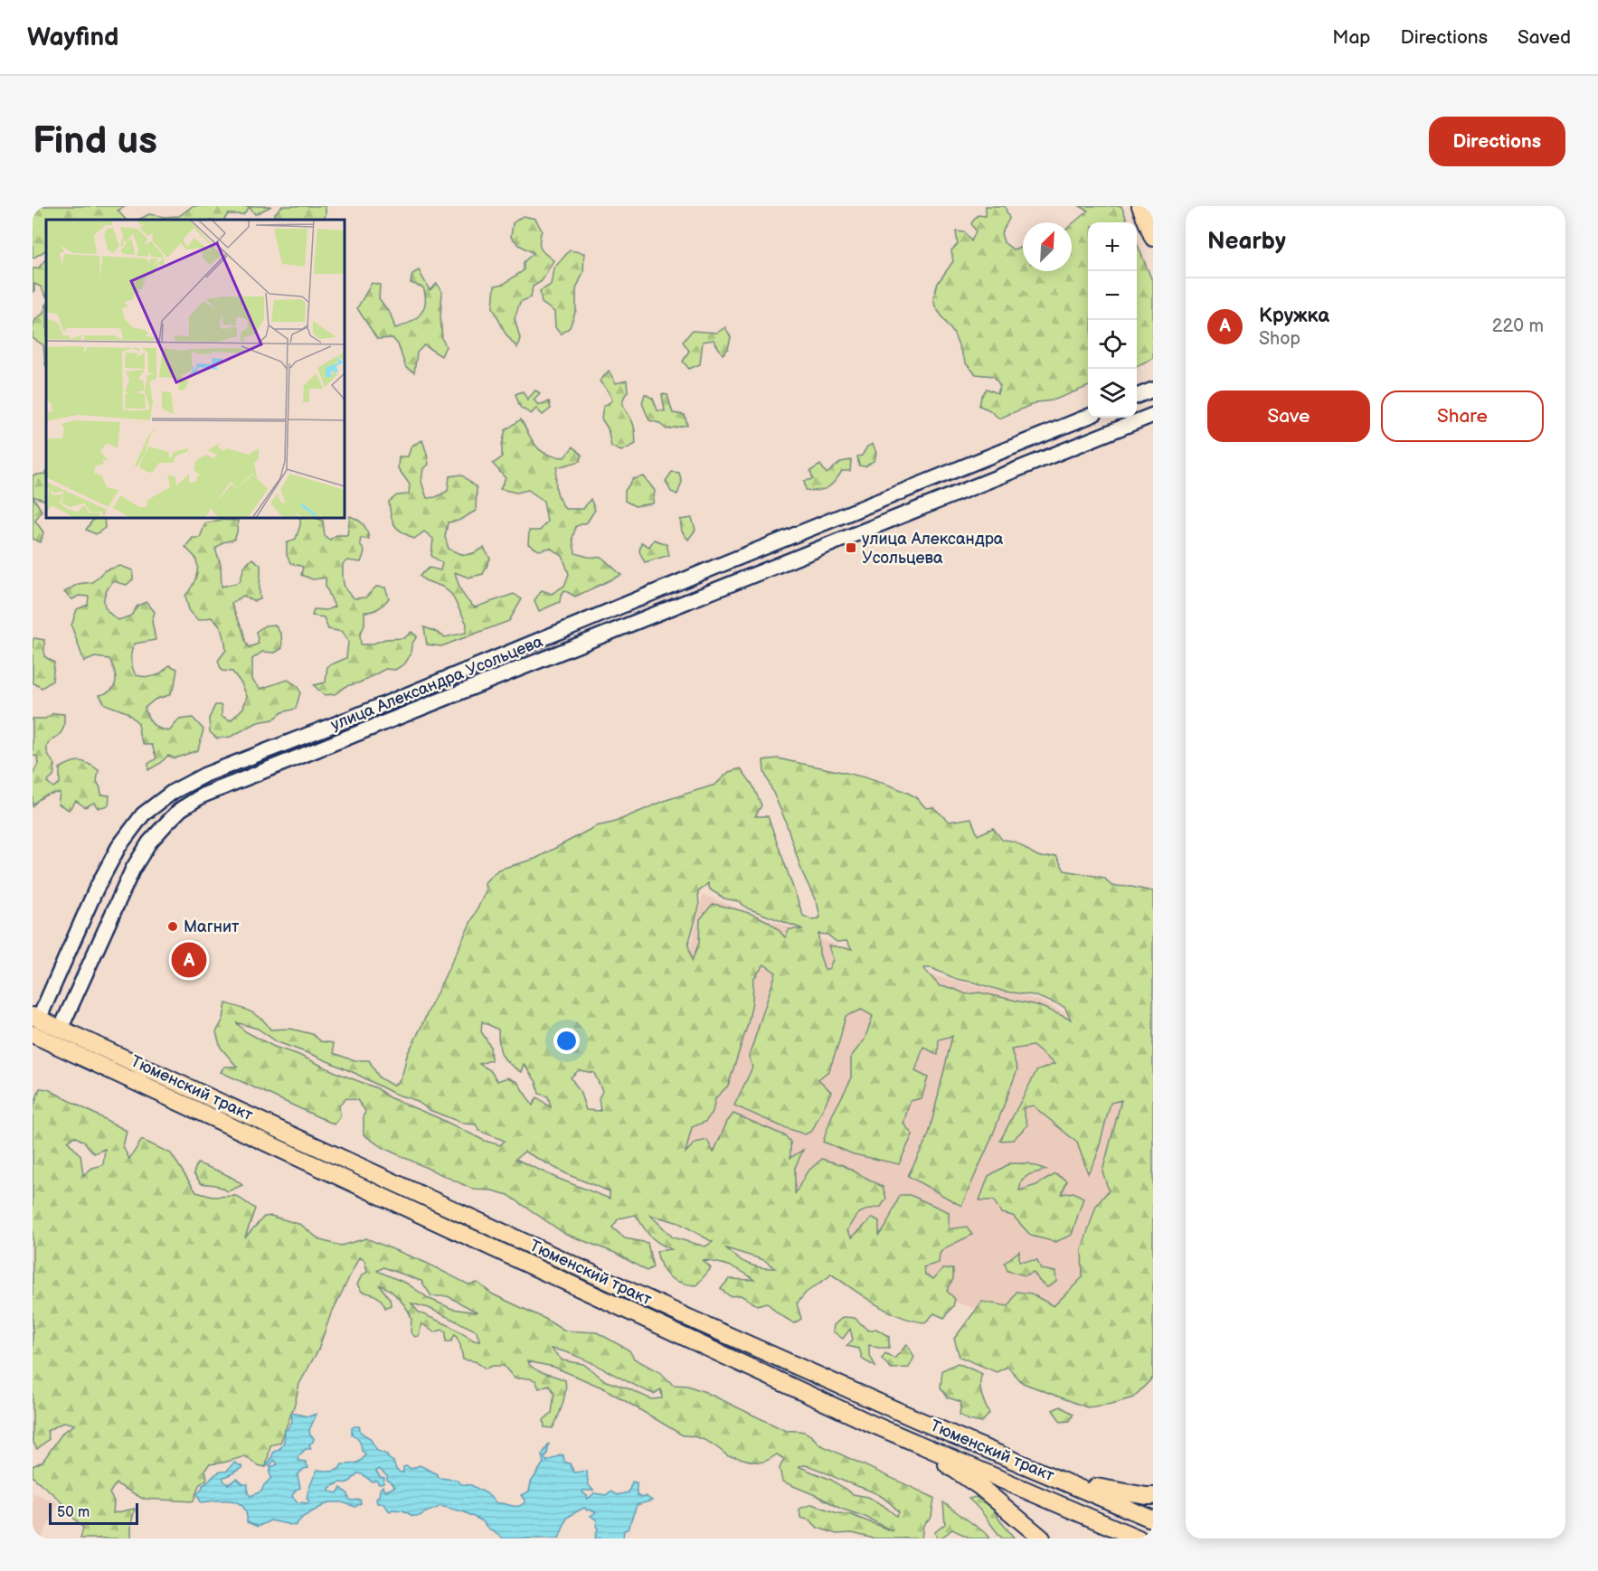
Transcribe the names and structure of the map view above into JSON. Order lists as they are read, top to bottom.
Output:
{
  "streets": {
    "main road": ["Тюменский тракт"],
    "street": ["улица Александра Усольцева"]
  },
  "crossings": [
    ["улица Александра Усольцева", "Тюменский тракт"]
  ],
  "places": {
    "transit": ["улица Александра Усольцева"],
    "other": ["Магнит"]
  },
  "scale_bar": "50 m",
  "north": "top right",
  "page": {
    "header": "Wayfind",
    "nav": ["Map", "Directions", "Saved"],
    "buttons": [
      "Directions",
      ["Save", "Share"]
    ],
    "title": "Find us",
    "heading": "Nearby",
    "map_buttons": ["+", "−"],
    "list": [
      {
        "mark": "A",
        "name": "Кружка",
        "note": "Shop",
        "value": "220 m"
      }
    ],
    "pins": "A",
    "scale": "50 m"
  }
}
